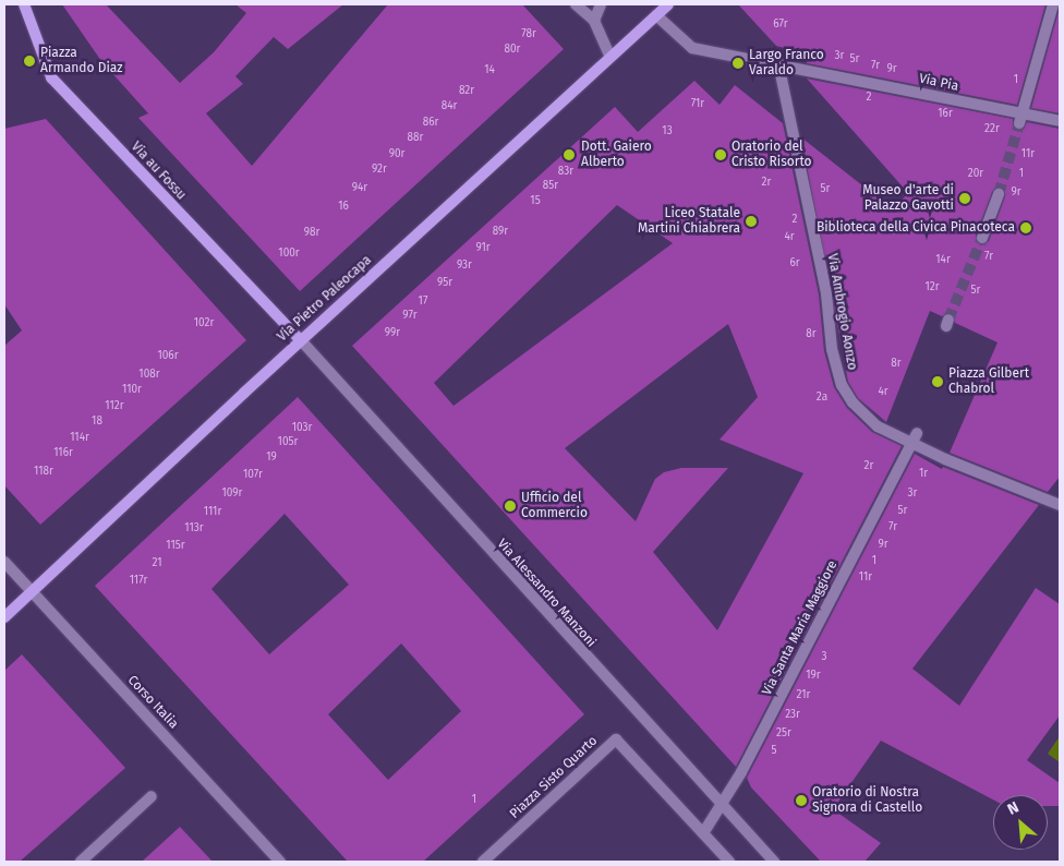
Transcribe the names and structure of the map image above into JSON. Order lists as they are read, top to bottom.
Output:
{
  "streets": {
    "street": [
      "Via Pia",
      "Via au Fossu",
      "Via Pietro Paleocapa",
      "Via Ambrogio Aonzo",
      "Via Alessandro Manzoni",
      "Via Santa Maria Maggiore",
      "Corso Italia",
      "Piazza Sisto Quarto"
    ]
  },
  "crossings": [
    ["Via Pia", "Via Ambrogio Aonzo"],
    ["Via au Fossu", "Via Pietro Paleocapa"],
    ["Via au Fossu", "Via Alessandro Manzoni"],
    ["Via Pietro Paleocapa", "Via Alessandro Manzoni"],
    ["Via Pietro Paleocapa", "Corso Italia"],
    ["Via Ambrogio Aonzo", "Via Santa Maria Maggiore"],
    ["Via Alessandro Manzoni", "Via Santa Maria Maggiore"],
    ["Via Santa Maria Maggiore", "Piazza Sisto Quarto"]
  ],
  "places": [
    "Piazza Armando Diaz",
    "Largo Franco Varaldo",
    "Dott. Gaiero Alberto",
    "Oratorio del Cristo Risorto",
    "Museo d'arte di Palazzo Gavotti",
    "Liceo Statale Martini Chiabrera",
    "Biblioteca della Civica Pinacoteca",
    "Piazza Gilbert Chabrol",
    "Ufficio del Commercio",
    "Oratorio di Nostra Signora di Castello"
  ],
  "house_numbers": [
    "67r",
    "78r",
    "80r",
    "3r",
    "5r",
    "7r",
    "9r",
    "14",
    "1",
    "82r",
    "2",
    "71r",
    "84r",
    "16r",
    "86r",
    "22r",
    "13",
    "88r",
    "90r",
    "11r",
    "92r",
    "83r",
    "20r",
    "1",
    "2r",
    "85r",
    "94r",
    "5r",
    "9r",
    "15",
    "16",
    "2",
    "89r",
    "98r",
    "4r",
    "91r",
    "100r",
    "7r",
    "14r",
    "6r",
    "93r",
    "95r",
    "12r",
    "5r",
    "17",
    "97r",
    "102r",
    "99r",
    "8r",
    "106r",
    "8r",
    "108r",
    "110r",
    "4r",
    "2a",
    "112r",
    "18",
    "103r",
    "114r",
    "105r",
    "116r",
    "19",
    "2r",
    "118r",
    "1r",
    "107r",
    "109r",
    "3r",
    "5r",
    "111r",
    "7r",
    "113r",
    "9r",
    "115r",
    "1",
    "21",
    "11r",
    "117r",
    "3",
    "19r",
    "21r",
    "23r",
    "25r",
    "5",
    "1"
  ],
  "north": "top left"
}
